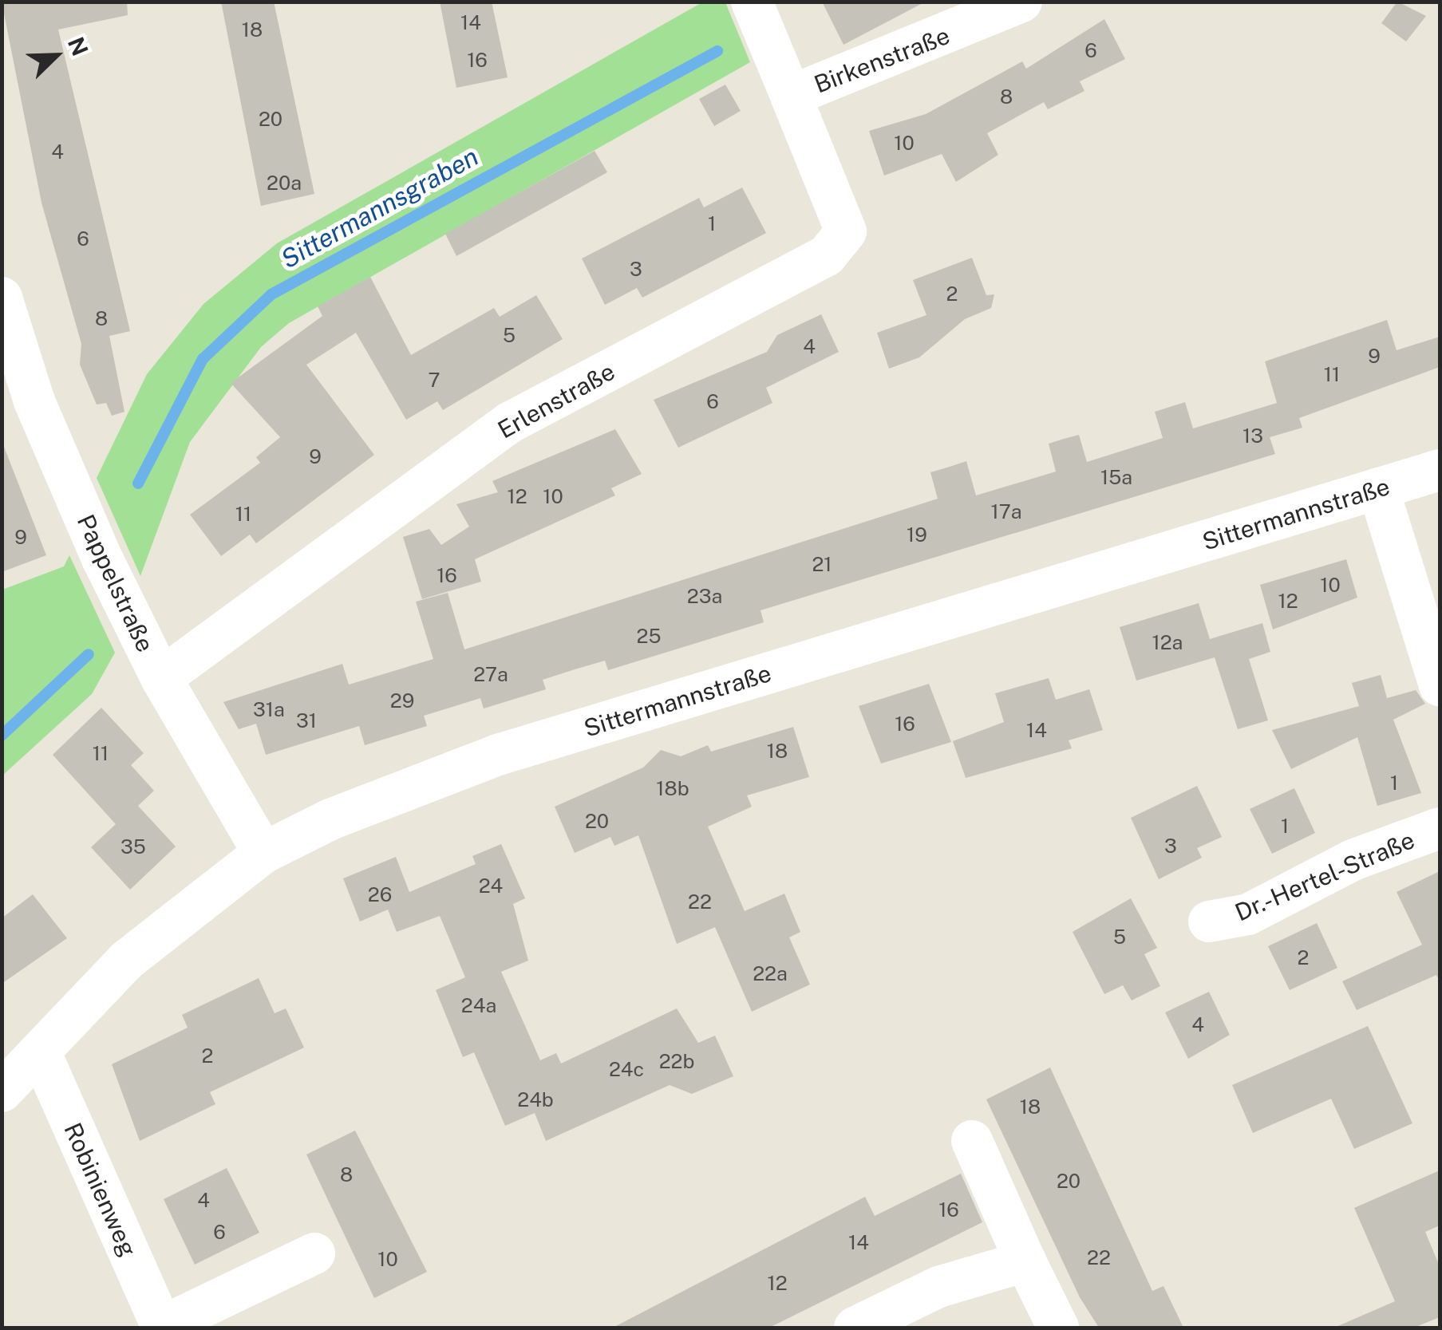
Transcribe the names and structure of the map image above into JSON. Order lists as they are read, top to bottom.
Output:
{
  "streets": {
    "street": [
      "Birkenstraße",
      "Erlenstraße",
      "Sittermannstraße",
      "Pappelstraße",
      "Dr.-Hertel-Straße",
      "Robinienweg"
    ]
  },
  "crossings": [
    ["Birkenstraße", "Erlenstraße"],
    ["Erlenstraße", "Pappelstraße"],
    ["Sittermannstraße", "Pappelstraße"],
    ["Sittermannstraße", "Robinienweg"]
  ],
  "water": ["Sittermannsgraben"],
  "house_numbers": [
    "14",
    "18",
    "6",
    "16",
    "8",
    "20",
    "10",
    "4",
    "20a",
    "1",
    "6",
    "3",
    "2",
    "8",
    "5",
    "4",
    "9",
    "11",
    "7",
    "6",
    "13",
    "9",
    "15a",
    "12",
    "10",
    "17a",
    "11",
    "19",
    "9",
    "21",
    "16",
    "10",
    "23a",
    "12",
    "25",
    "12a",
    "27a",
    "29",
    "31a",
    "31",
    "16",
    "14",
    "18",
    "11",
    "1",
    "18b",
    "20",
    "1",
    "3",
    "35",
    "24",
    "26",
    "22",
    "5",
    "2",
    "22a",
    "24a",
    "4",
    "2",
    "22b",
    "24c",
    "24b",
    "18",
    "8",
    "20",
    "4",
    "16",
    "6",
    "14",
    "22",
    "10",
    "12"
  ],
  "north": "top right"
}
